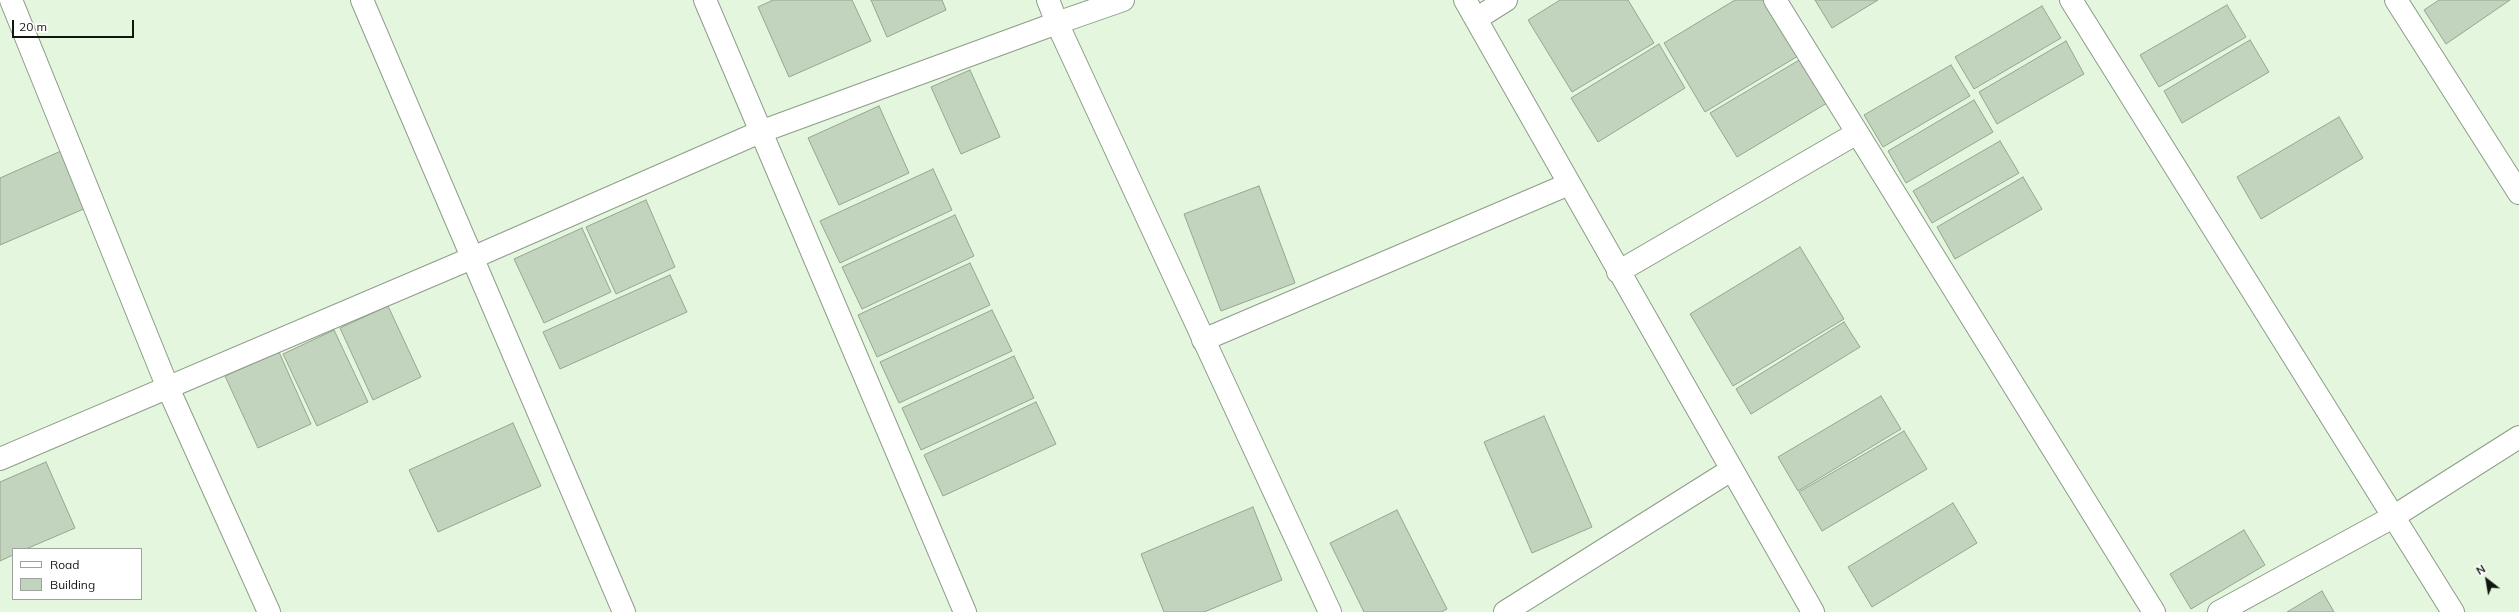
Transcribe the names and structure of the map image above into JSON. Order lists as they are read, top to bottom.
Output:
{
  "legend": ["Road", "Building"],
  "scale_bar": "20 m",
  "north": "top left"
}
